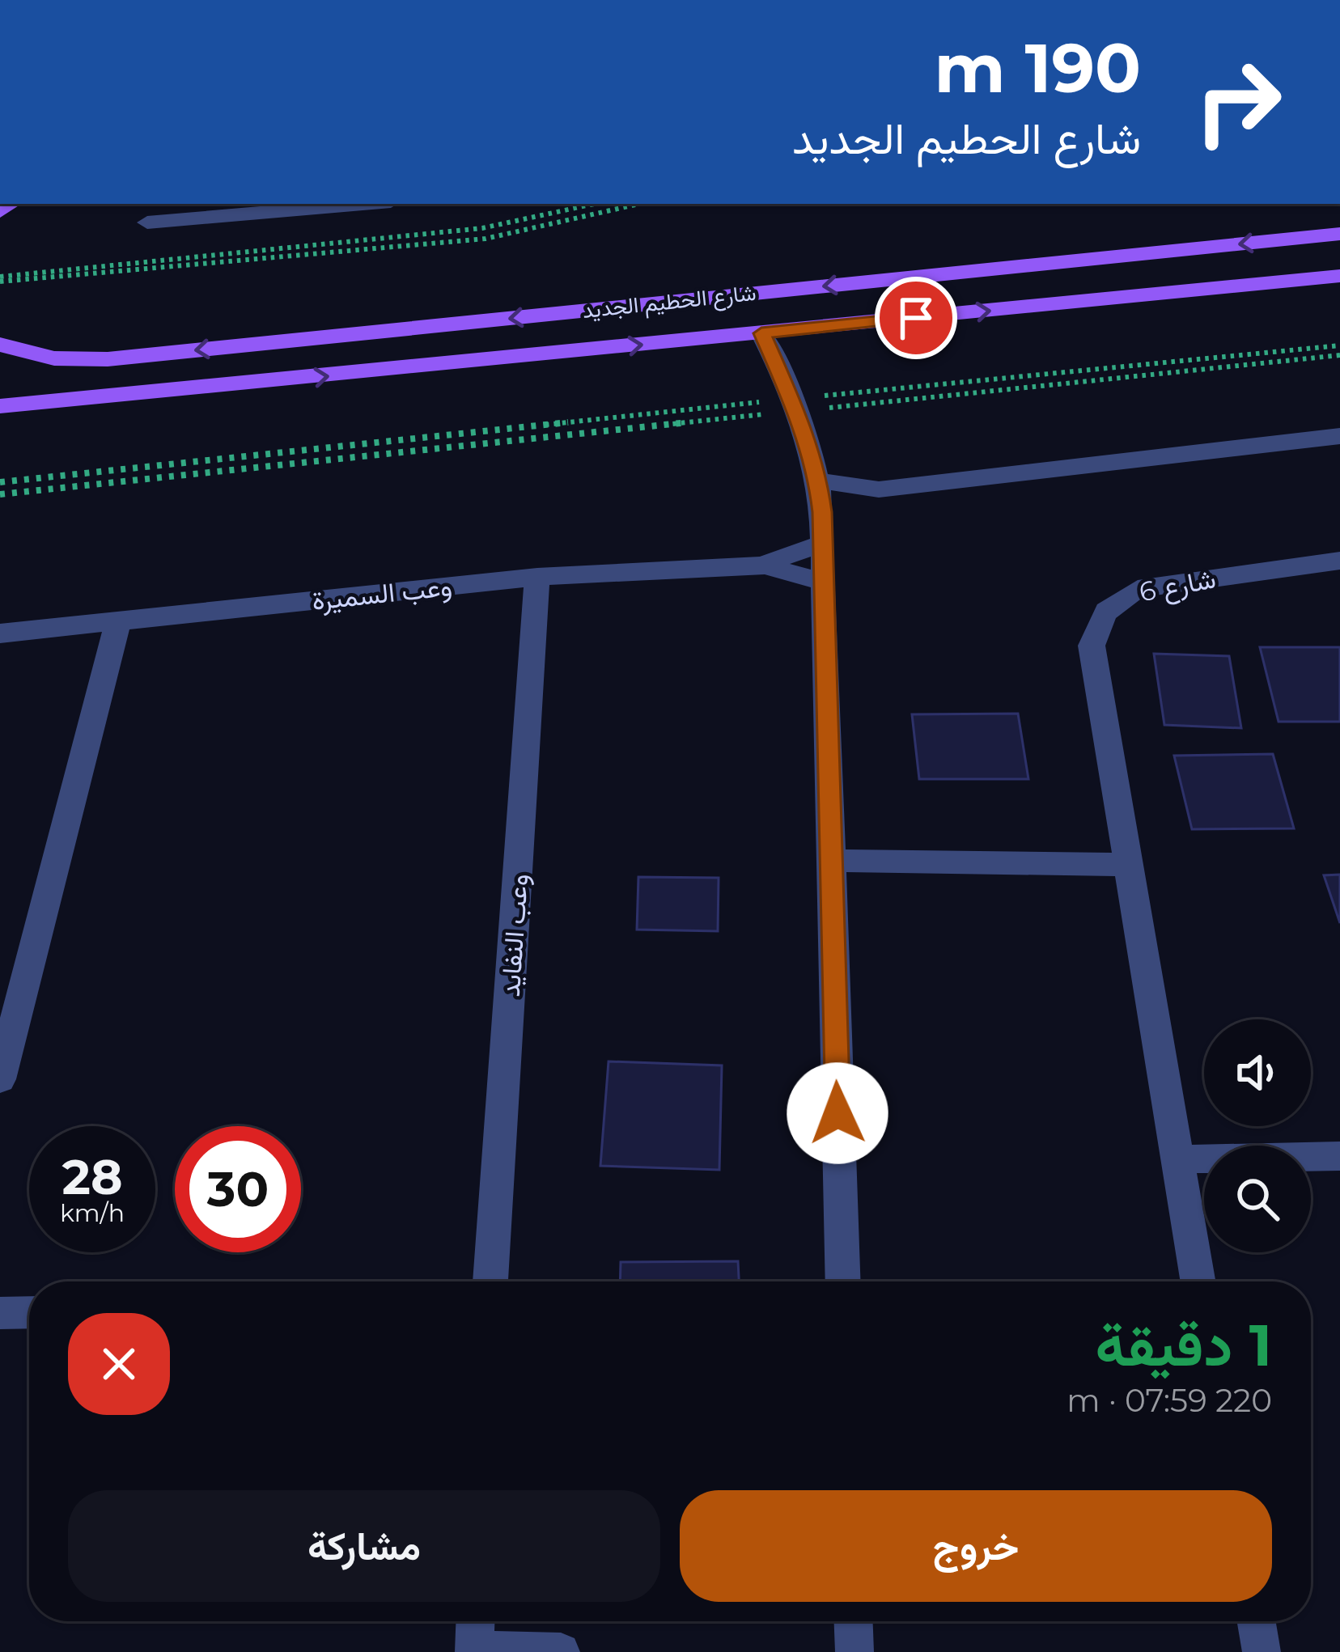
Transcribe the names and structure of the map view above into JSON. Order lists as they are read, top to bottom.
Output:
{
  "streets": {
    "main road": ["شارع الحطيم الجديد"],
    "street": ["شارع 6", "وعب السميرة", "وعب النفايد"]
  },
  "crossings": [
    ["وعب السميرة", "وعب النفايد"]
  ],
  "page": {
    "turn": ["190 m", "شارع الحطيم الجديد"],
    "speed": "28 km/h",
    "limit": "30",
    "heading": ["1 دقيقة", "220 m · 07:59"],
    "buttons": ["خروج", "مشاركة"]
  }
}
